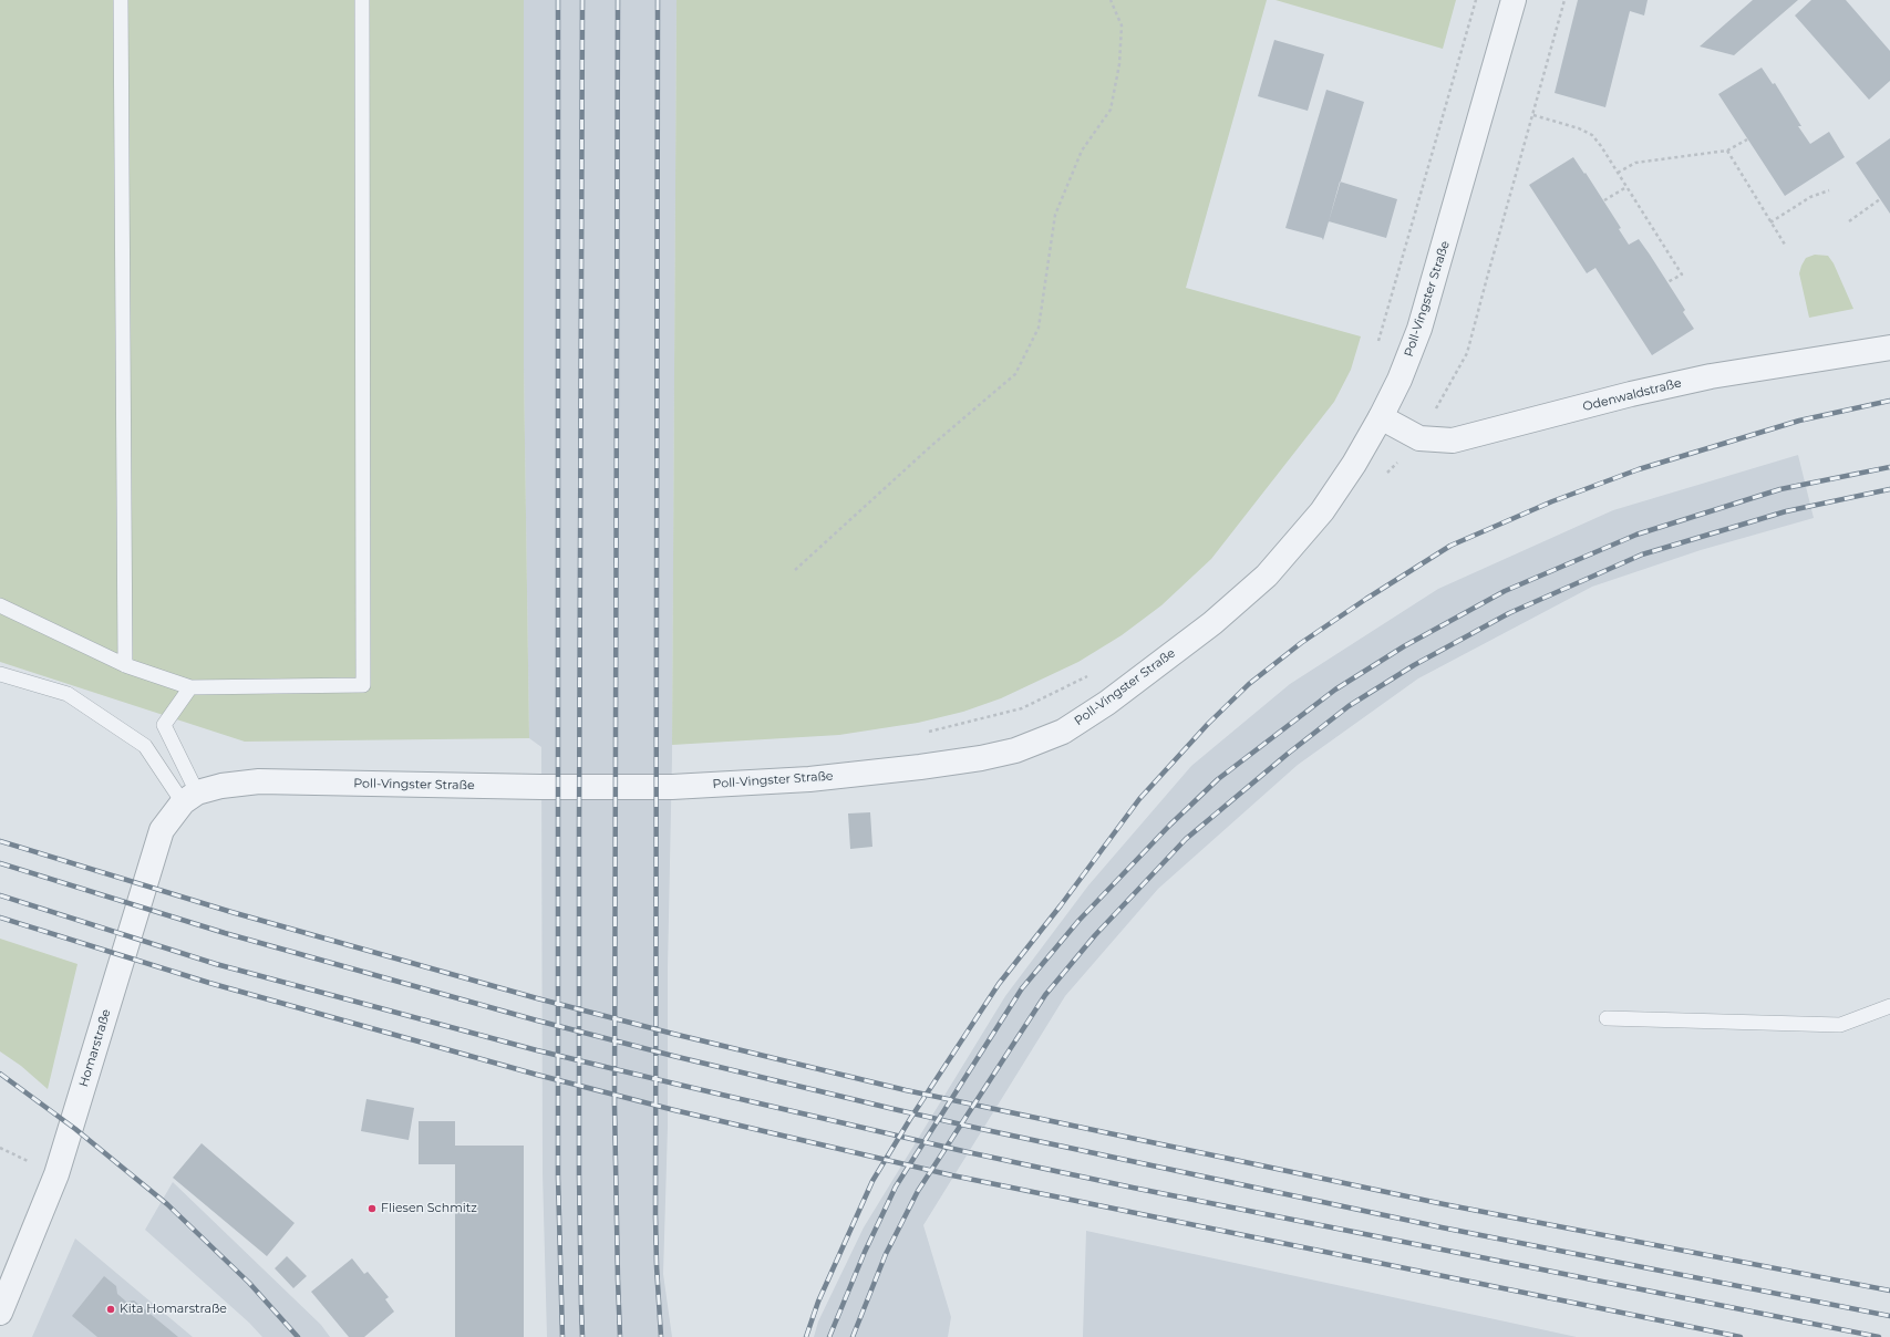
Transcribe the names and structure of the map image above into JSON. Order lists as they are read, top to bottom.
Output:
{
  "streets": {
    "street": ["Poll-Vingster Straße", "Odenwaldstraße", "Homarstraße"]
  },
  "crossings": [
    ["Poll-Vingster Straße", "Odenwaldstraße"],
    ["Poll-Vingster Straße", "Homarstraße"]
  ],
  "places": ["Fliesen Schmitz", "Kita Homarstraße"]
}
